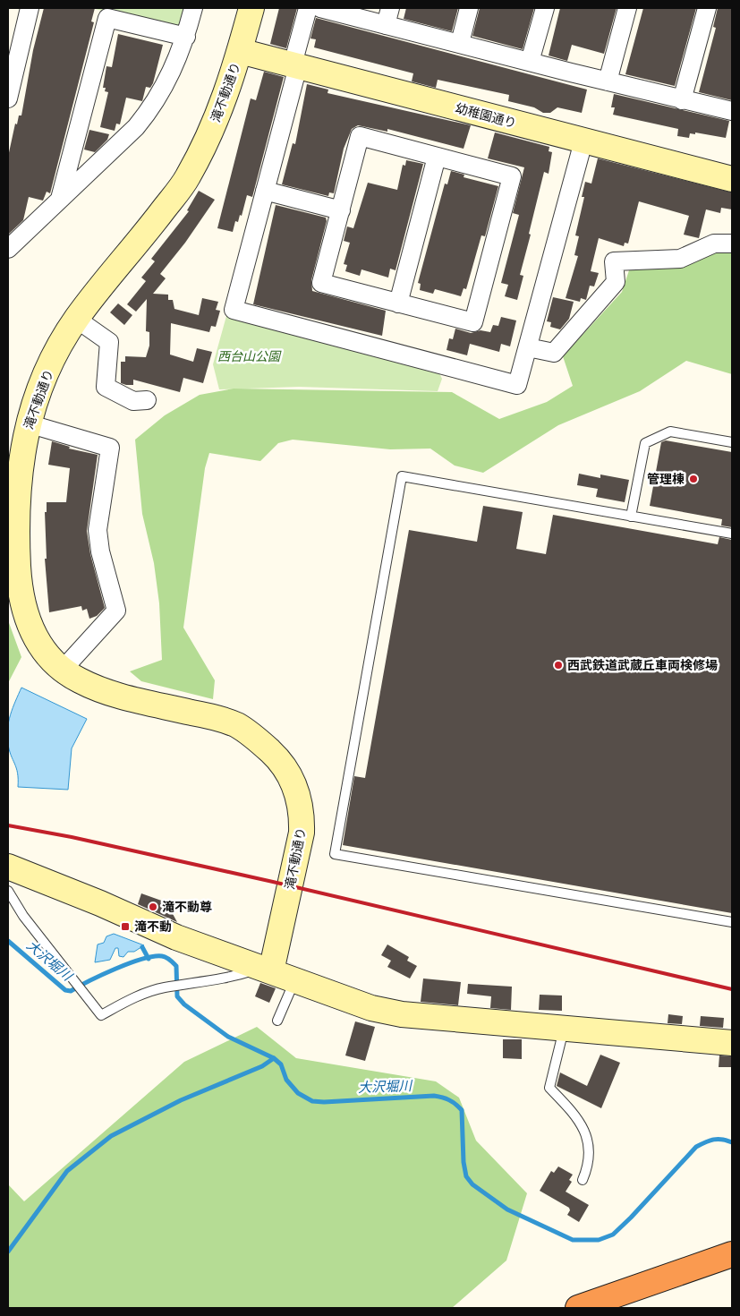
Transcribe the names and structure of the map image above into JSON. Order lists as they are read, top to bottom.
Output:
{
  "streets": {
    "street": ["滝不動通り", "幼稚園通り"]
  },
  "crossings": [
    ["滝不動通り", "幼稚園通り"]
  ],
  "water": ["大沢堀川"],
  "parks": ["西台山公園"],
  "places": {
    "other": ["管理棟", "西武鉄道武蔵丘車両検修場", "滝不動尊"],
    "transit": ["滝不動"]
  }
}
